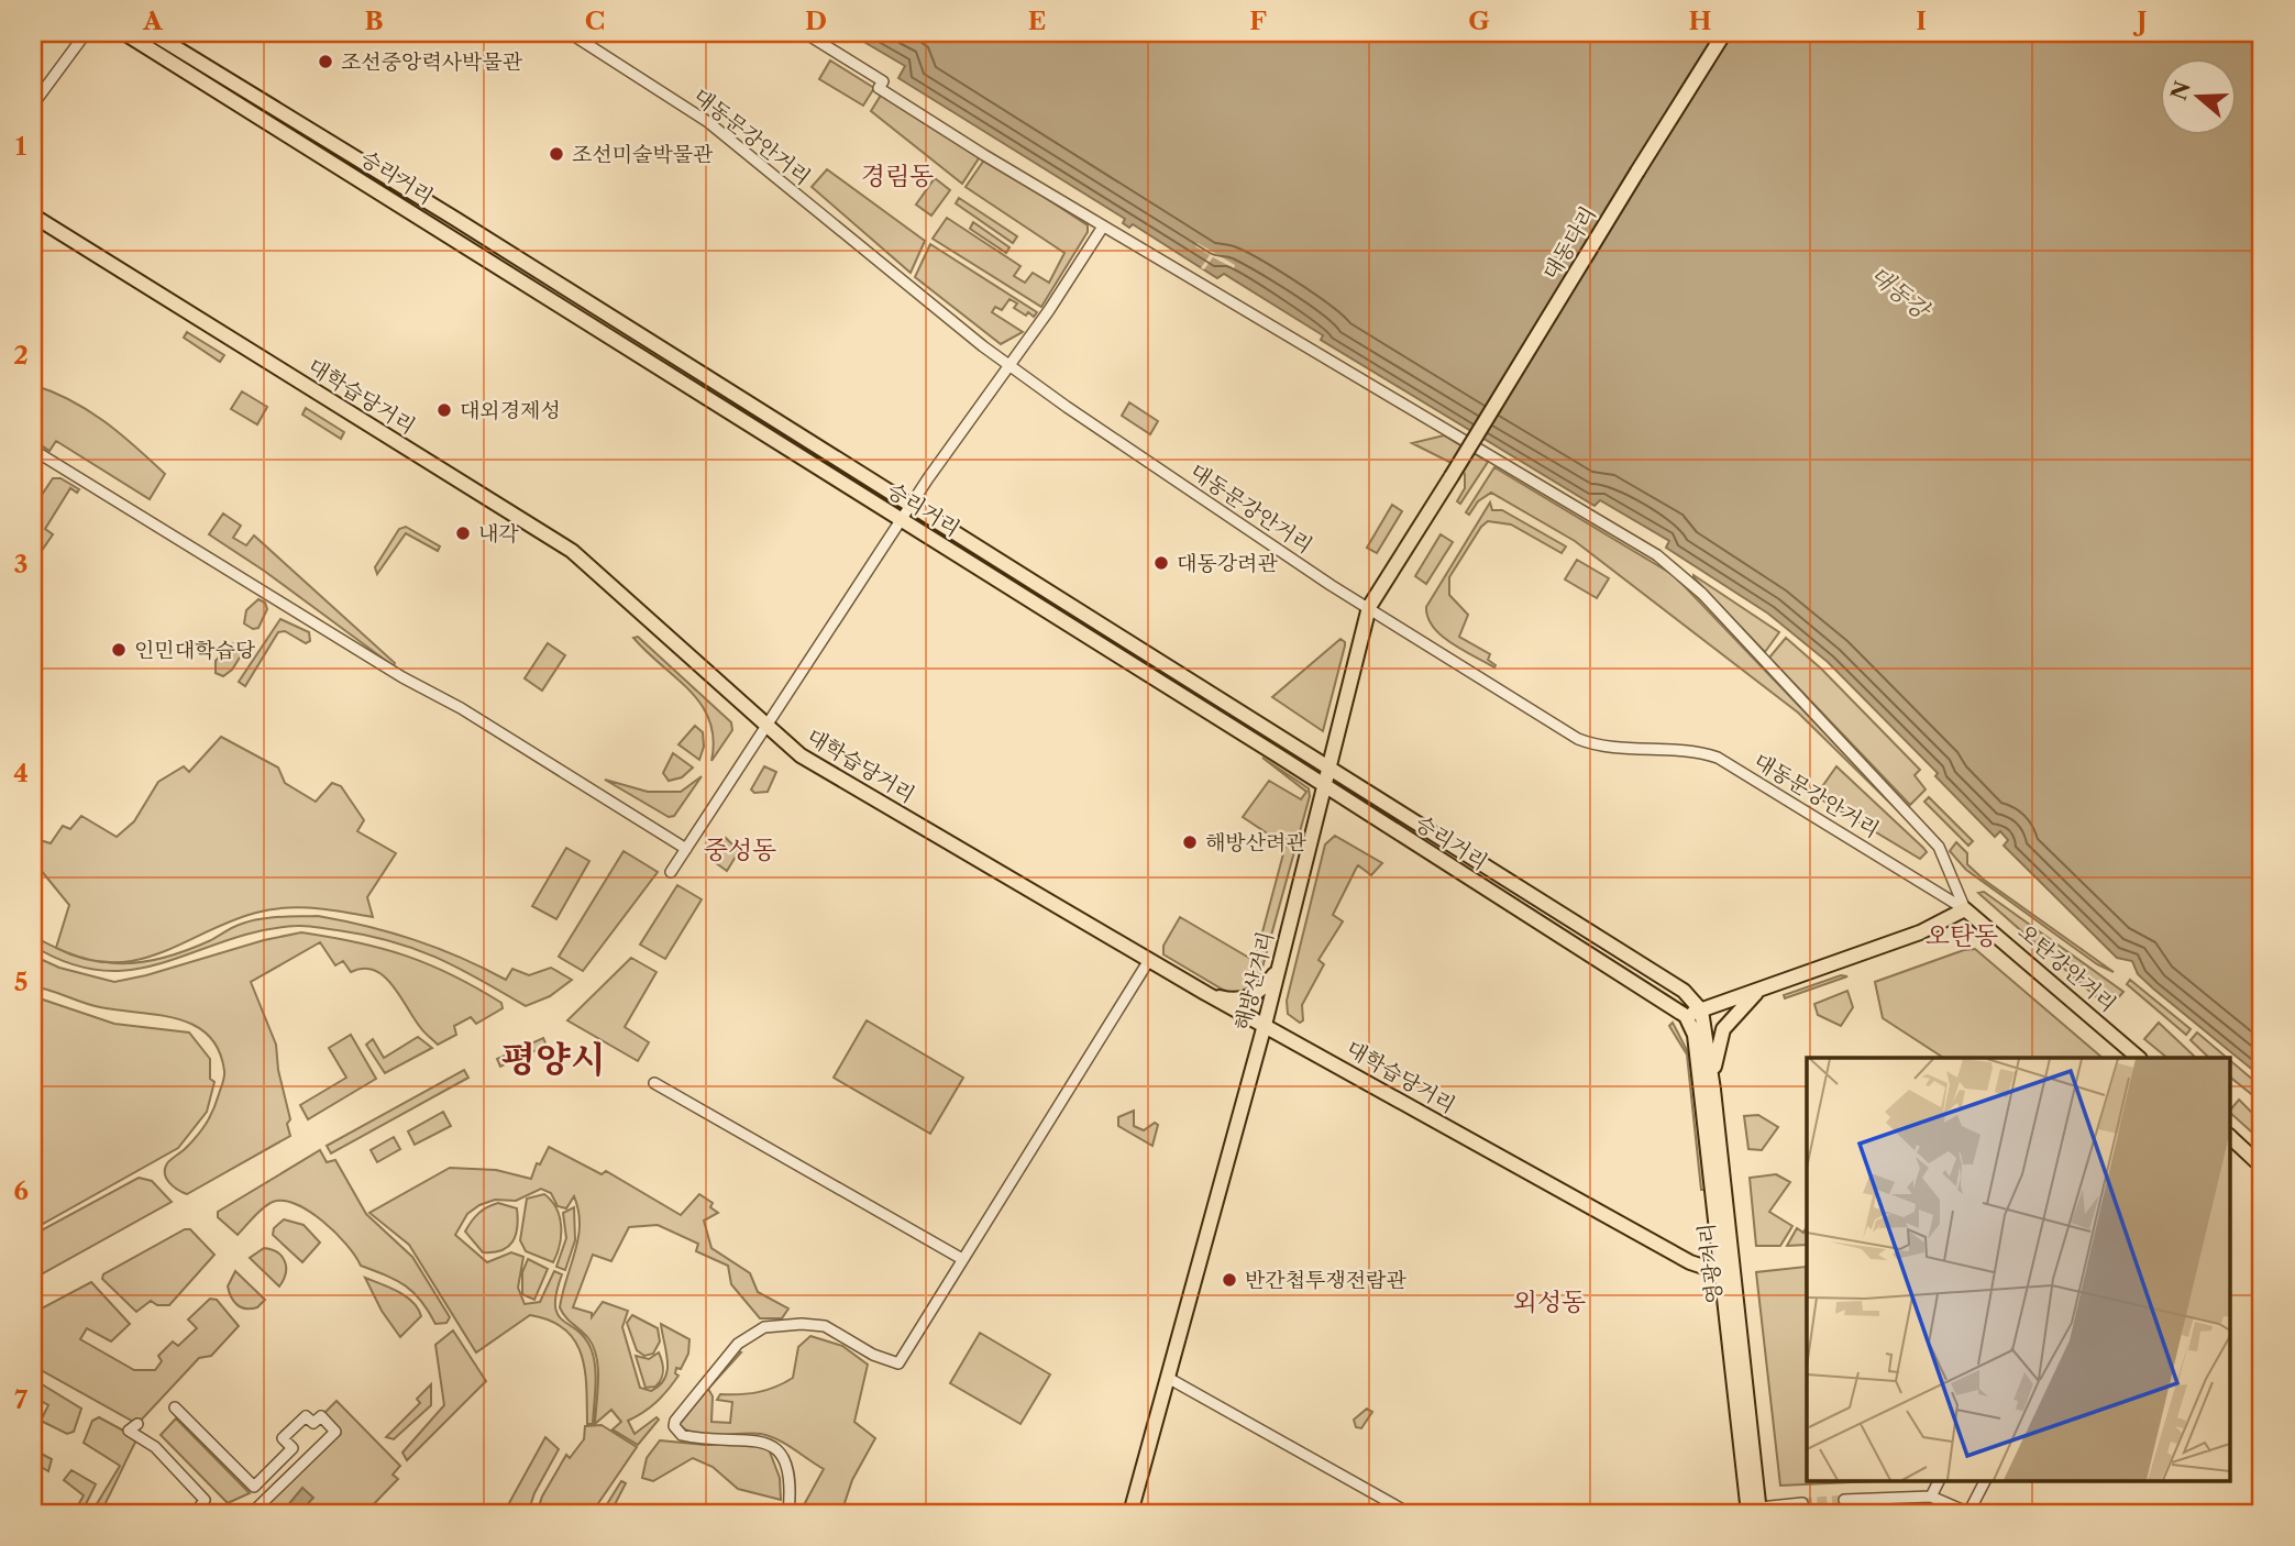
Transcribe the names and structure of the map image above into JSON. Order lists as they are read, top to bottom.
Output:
{
  "streets": {
    "main road": [
      "승리거리",
      "대동다리",
      "대학습당거리",
      "오탄강안거리",
      "해방산거리",
      "영광거리"
    ],
    "street": ["대동문강안거리"]
  },
  "crossings": [
    ["대동문강안거리", "오탄강안거리"],
    ["대동문강안거리", "해방산거리"],
    ["승리거리", "해방산거리"],
    ["승리거리", "영광거리"],
    ["대동다리", "해방산거리"],
    ["대학습당거리", "해방산거리"],
    ["대학습당거리", "영광거리"]
  ],
  "districts": [
    "경림동",
    "중성동",
    "오탄동",
    "평양시",
    "외성동"
  ],
  "water": ["대동강"],
  "places": [
    "조선중앙력사박물관",
    "조선미술박물관",
    "대외경제성",
    "내각",
    "대동강려관",
    "인민대학습당",
    "해방산려관",
    "반간첩투쟁전람관"
  ],
  "north": "left",
  "grid": {
    "columns": [
      "A",
      "B",
      "C",
      "D",
      "E",
      "F",
      "G",
      "H",
      "I",
      "J"
    ],
    "rows": [
      "1",
      "2",
      "3",
      "4",
      "5",
      "6",
      "7"
    ]
  }
}
